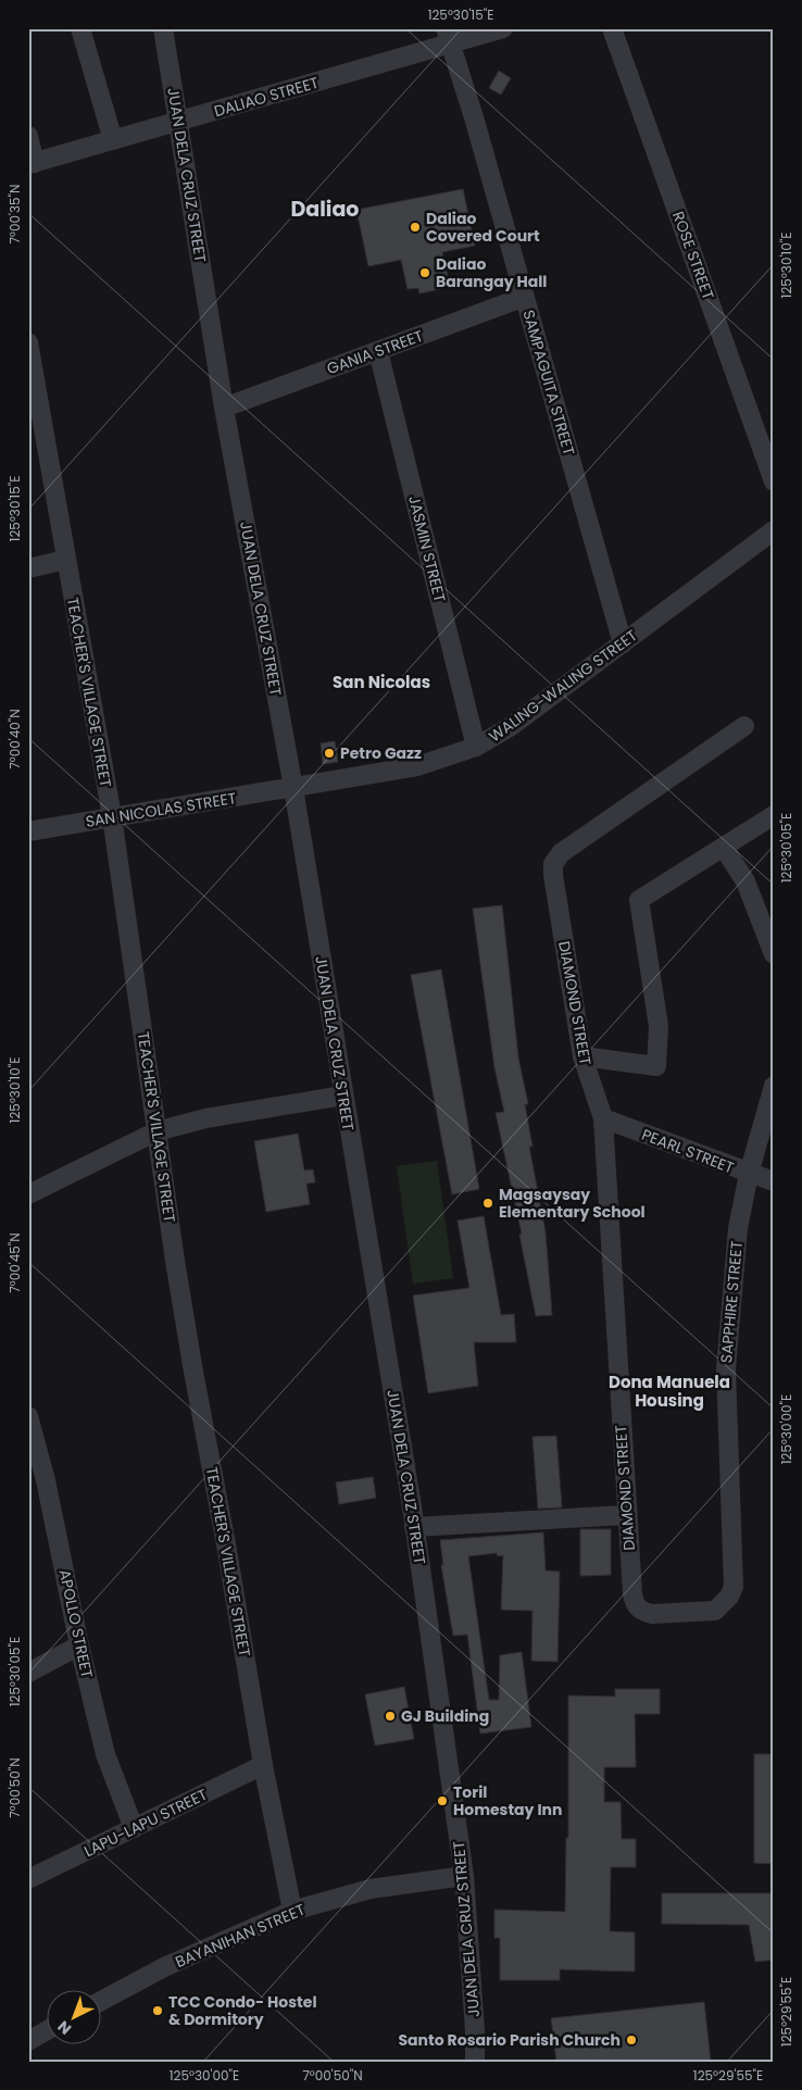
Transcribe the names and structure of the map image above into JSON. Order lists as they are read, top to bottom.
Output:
{
  "streets": {
    "street": [
      "DALIAO STREET",
      "JUAN DELA CRUZ STREET",
      "ROSE STREET",
      "GANIA STREET",
      "SAMPAGUITA STREET",
      "JASMIN STREET",
      "WALING-WALING STREET",
      "TEACHER'S VILLAGE STREET",
      "SAN NICOLAS STREET",
      "DIAMOND STREET",
      "PEARL STREET",
      "SAPPHIRE STREET",
      "APOLLO STREET",
      "LAPU-LAPU STREET",
      "BAYANIHAN STREET"
    ]
  },
  "crossings": [
    ["DALIAO STREET", "JUAN DELA CRUZ STREET"],
    ["DALIAO STREET", "SAMPAGUITA STREET"],
    ["JUAN DELA CRUZ STREET", "GANIA STREET"],
    ["JUAN DELA CRUZ STREET", "WALING-WALING STREET"],
    ["JUAN DELA CRUZ STREET", "SAN NICOLAS STREET"],
    ["JUAN DELA CRUZ STREET", "BAYANIHAN STREET"],
    ["GANIA STREET", "SAMPAGUITA STREET"],
    ["GANIA STREET", "JASMIN STREET"],
    ["SAMPAGUITA STREET", "WALING-WALING STREET"],
    ["JASMIN STREET", "WALING-WALING STREET"],
    ["WALING-WALING STREET", "SAN NICOLAS STREET"],
    ["TEACHER'S VILLAGE STREET", "SAN NICOLAS STREET"],
    ["TEACHER'S VILLAGE STREET", "LAPU-LAPU STREET"],
    ["TEACHER'S VILLAGE STREET", "BAYANIHAN STREET"],
    ["DIAMOND STREET", "PEARL STREET"],
    ["DIAMOND STREET", "SAPPHIRE STREET"],
    ["PEARL STREET", "SAPPHIRE STREET"],
    ["APOLLO STREET", "LAPU-LAPU STREET"]
  ],
  "districts": ["Daliao", "San Nicolas", "Dona Manuela Housing"],
  "places": [
    "Daliao Covered Court",
    "Daliao Barangay Hall",
    "Petro Gazz",
    "Magsaysay Elementary School",
    "GJ Building",
    "Toril Homestay Inn",
    "TCC Condo- Hostel & Dormitory",
    "Santo Rosario Parish Church"
  ],
  "north": "bottom left",
  "coordinates": [
    "125°30'15\"E",
    "7°00'35\"N",
    "125°30'10\"E",
    "7°00'40\"N",
    "125°30'05\"E",
    "7°00'45\"N",
    "125°30'00\"E",
    "7°00'50\"N",
    "125°29'55\"E"
  ]
}
